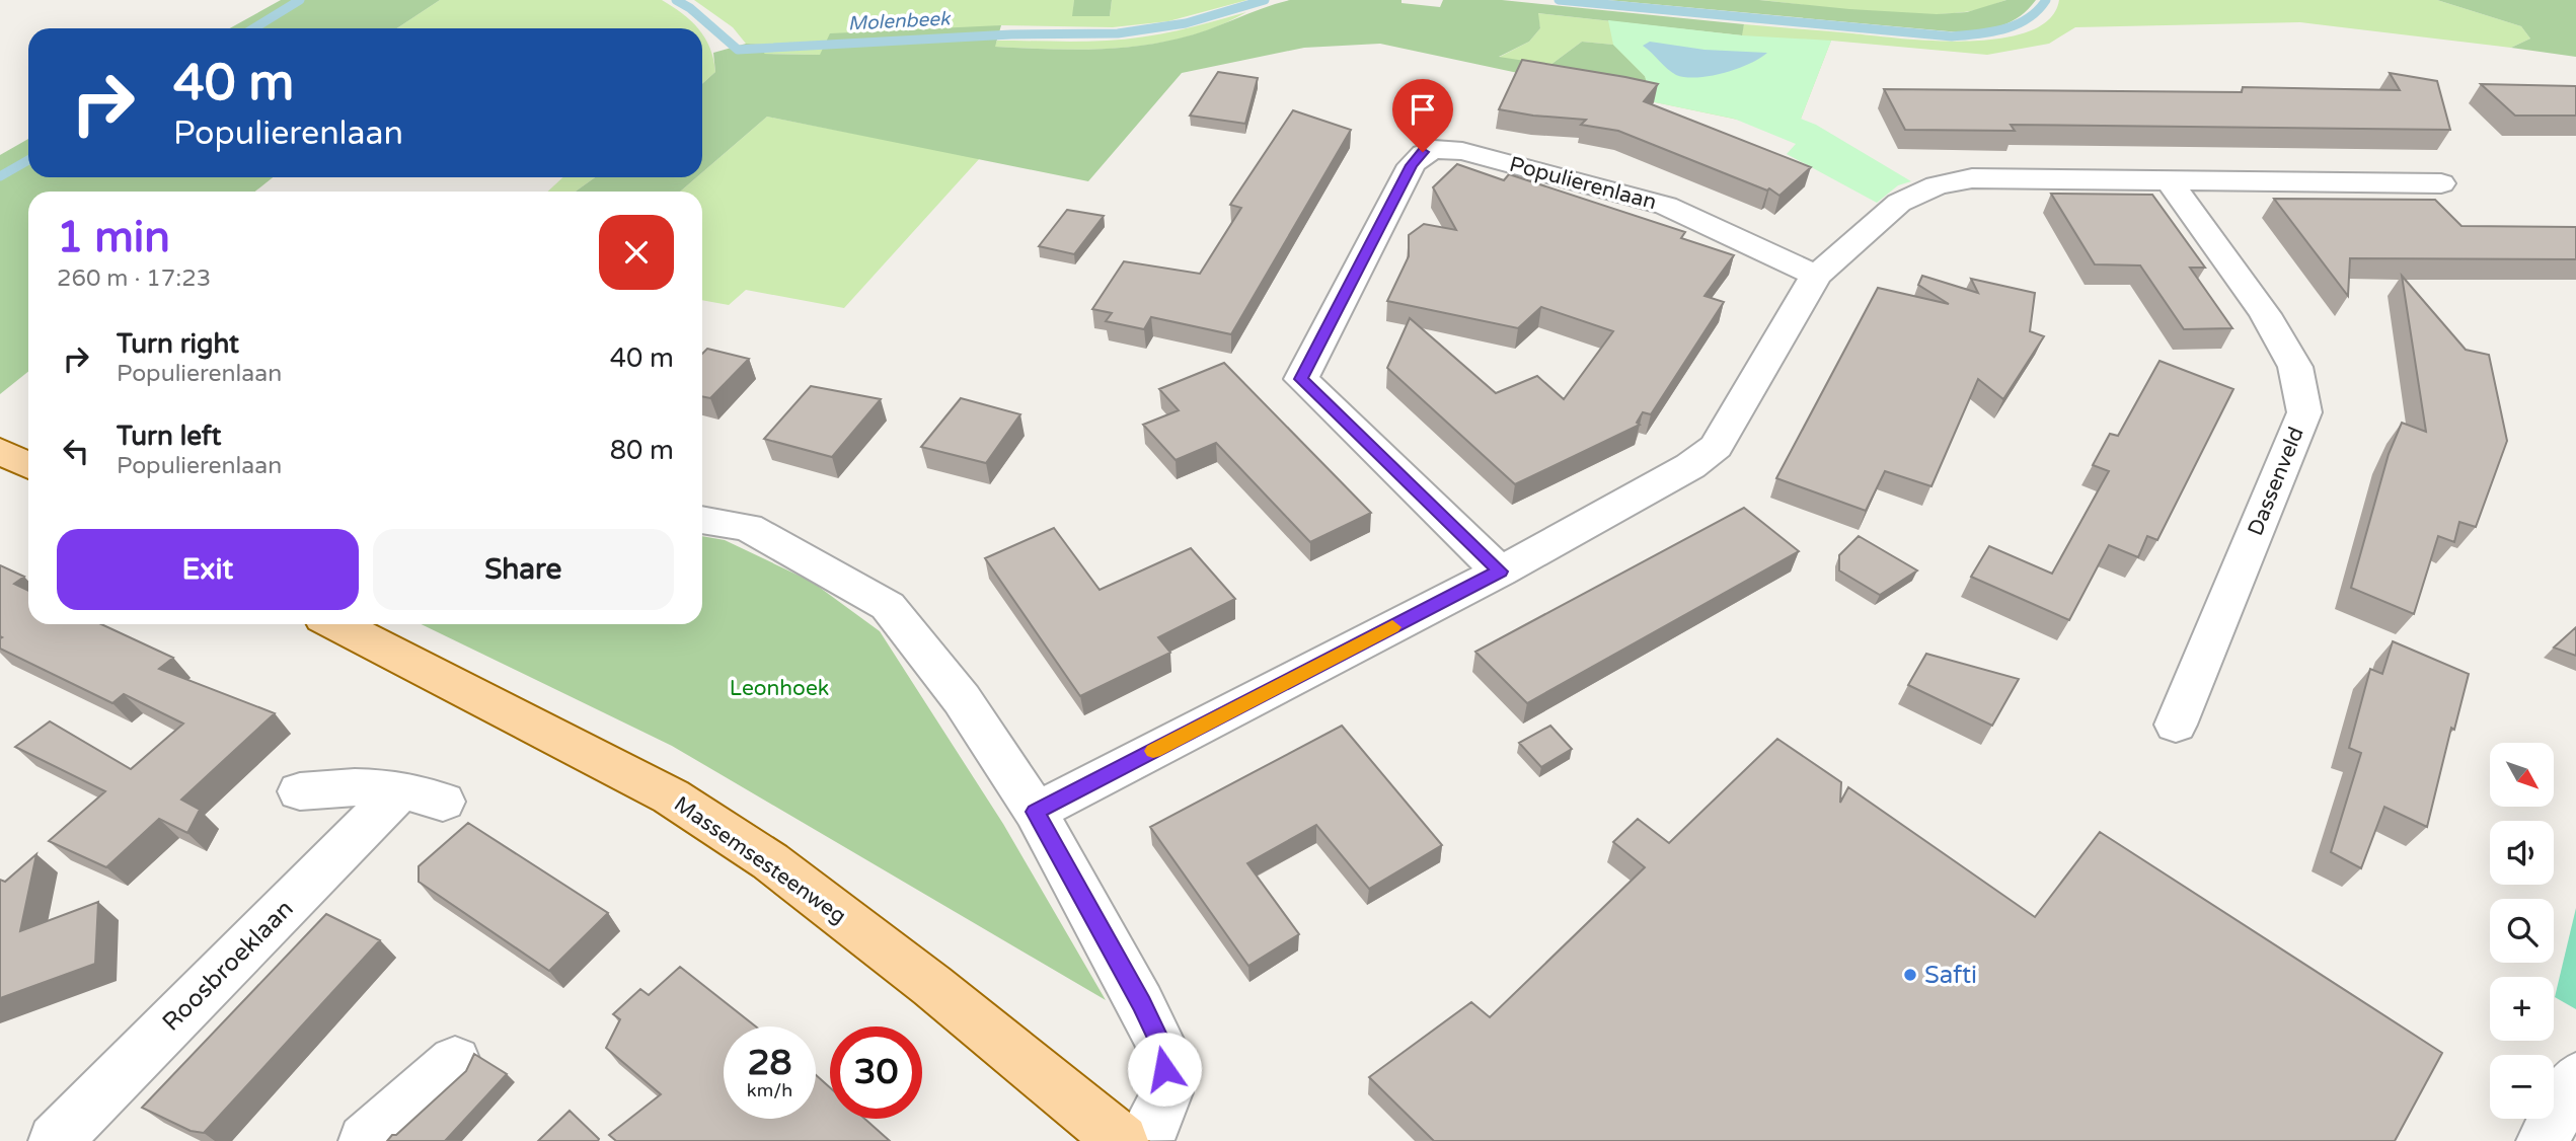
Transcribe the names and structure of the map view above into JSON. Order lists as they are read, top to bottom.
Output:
{
  "streets": {
    "main road": ["Massemsesteenweg"],
    "street": ["Populierenlaan", "Dassenveld", "Roosbroeklaan"]
  },
  "water": ["Molenbeek"],
  "parks": ["Leonhoek"],
  "places": ["Safti"],
  "north": "bottom right",
  "page": {
    "turn": ["40 m", "Populierenlaan"],
    "heading": ["1 min", "260 m · 17:23"],
    "list": [
      {
        "name": "Turn right",
        "note": "Populierenlaan",
        "value": "40 m"
      },
      {
        "name": "Turn left",
        "note": "Populierenlaan",
        "value": "80 m"
      }
    ],
    "buttons": ["Exit", "Share"],
    "map_buttons": ["+", "−"],
    "speed": "28 km/h",
    "limit": "30"
  }
}
